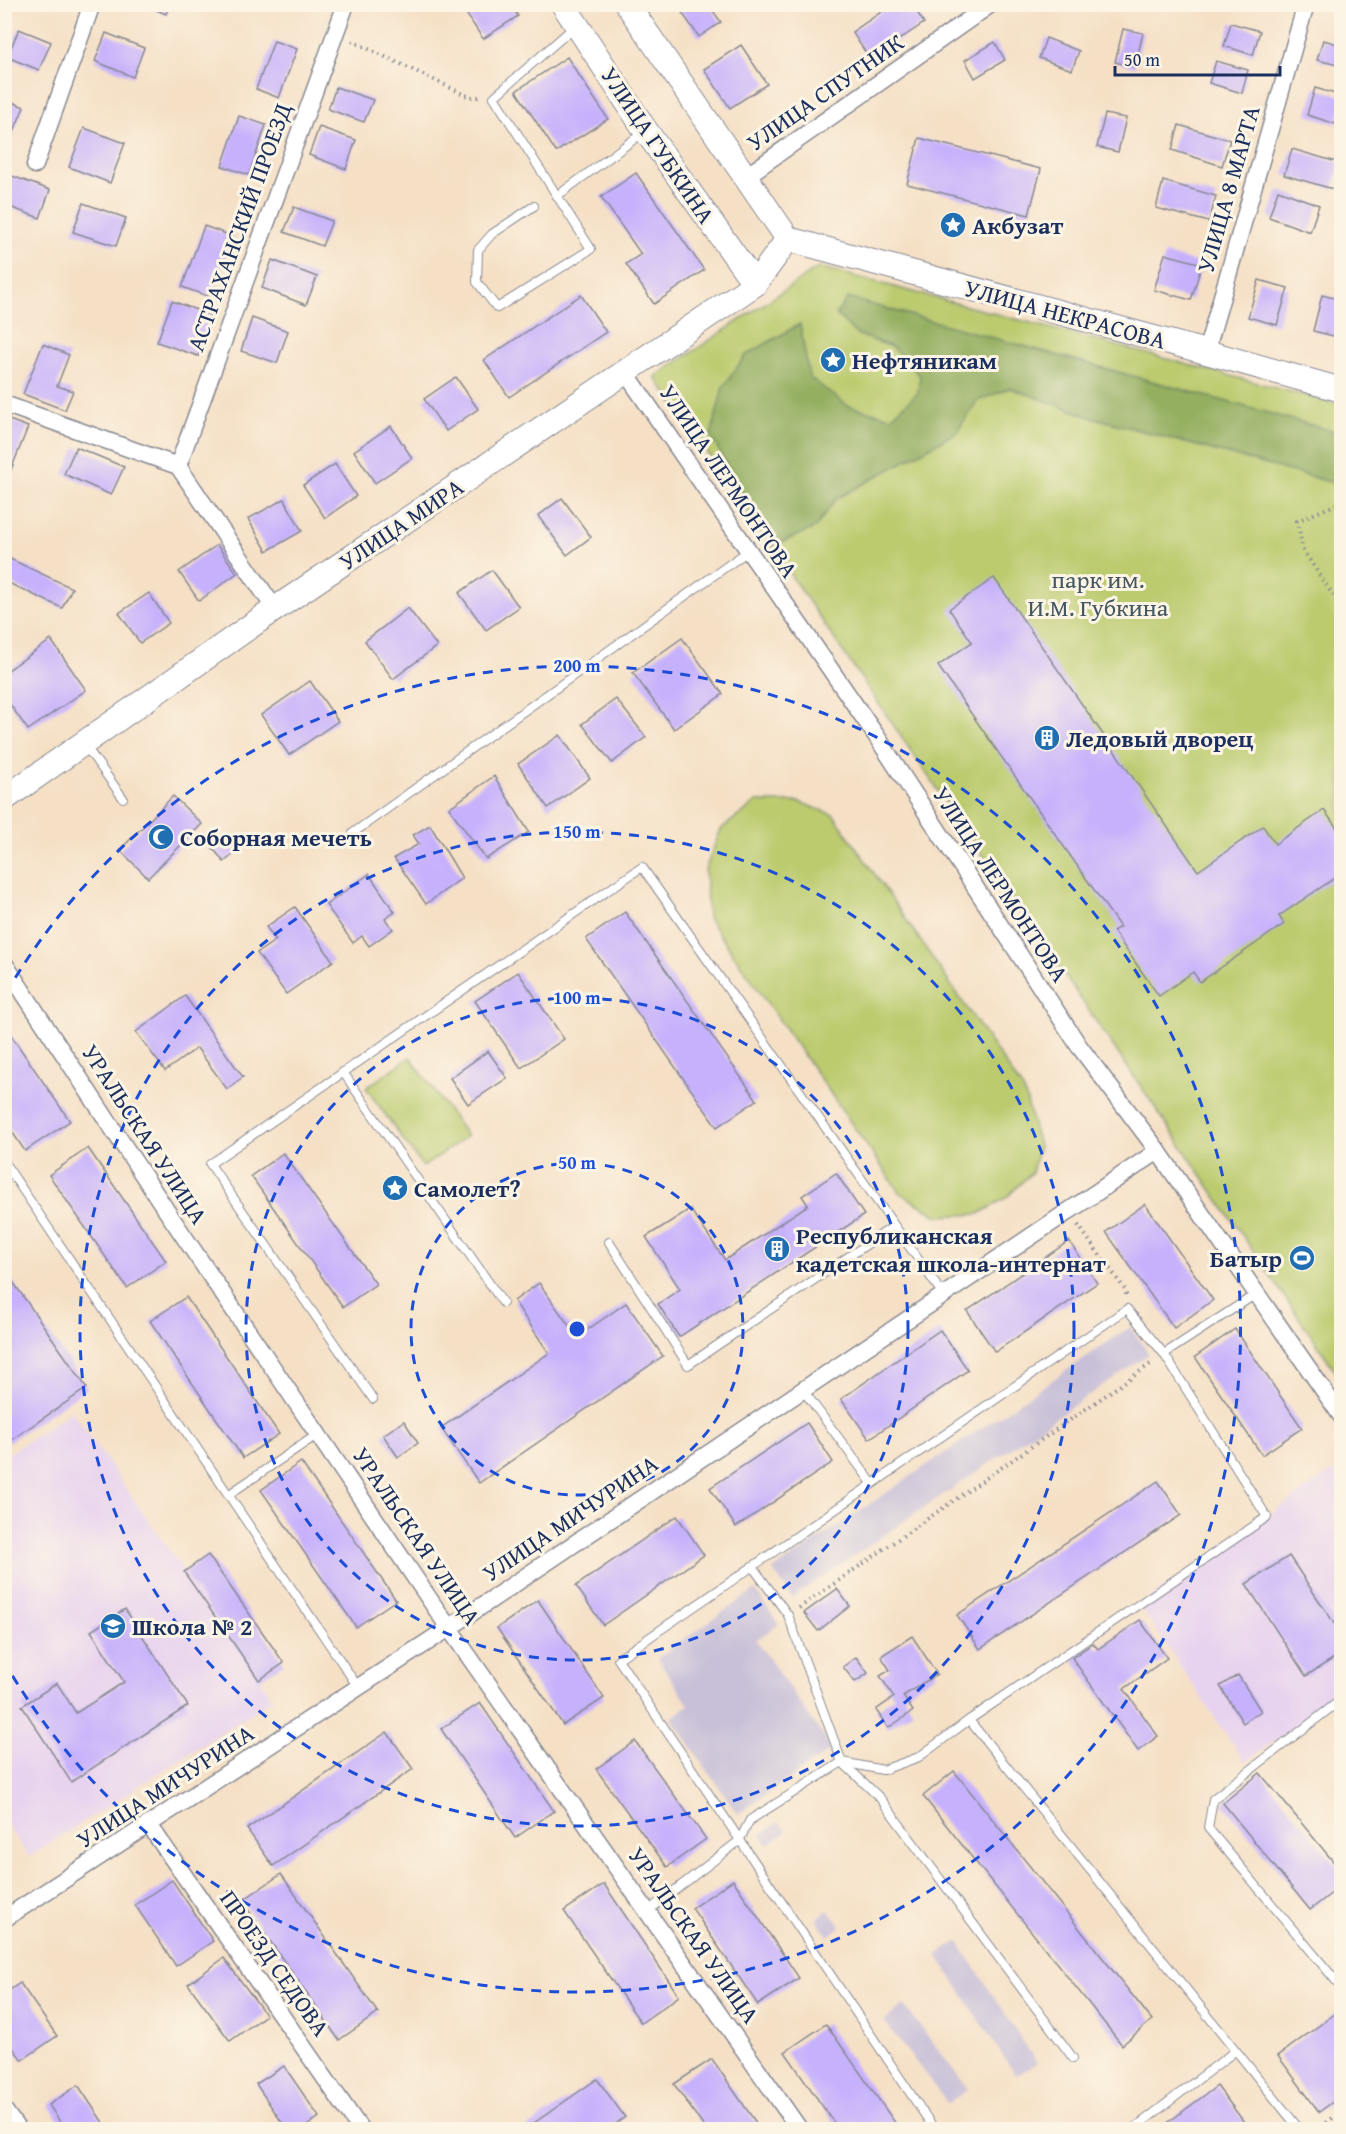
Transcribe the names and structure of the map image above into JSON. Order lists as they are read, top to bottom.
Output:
{
  "streets": {
    "street": [
      "УЛИЦА СПУТНИК",
      "УЛИЦА ГУБКИНА",
      "УЛИЦА 8 МАРТА",
      "АСТРАХАНСКИЙ ПРОЕЗД",
      "УЛИЦА НЕКРАСОВА",
      "УЛИЦА ЛЕРМОНТОВА",
      "УЛИЦА МИРА",
      "УРАЛЬСКАЯ УЛИЦА",
      "УЛИЦА МИЧУРИНА",
      "ПРОЕЗД СЕДОВА"
    ]
  },
  "crossings": [
    ["УЛИЦА ГУБКИНА", "УЛИЦА МИРА"],
    ["УЛИЦА 8 МАРТА", "УЛИЦА НЕКРАСОВА"],
    ["УЛИЦА НЕКРАСОВА", "УЛИЦА МИРА"],
    ["УЛИЦА ЛЕРМОНТОВА", "УЛИЦА МИРА"],
    ["УЛИЦА ЛЕРМОНТОВА", "УЛИЦА МИЧУРИНА"],
    ["УРАЛЬСКАЯ УЛИЦА", "УЛИЦА МИЧУРИНА"],
    ["УЛИЦА МИЧУРИНА", "ПРОЕЗД СЕДОВА"]
  ],
  "parks": ["парк им. И.М. Губкина"],
  "places": {
    "place": ["Акбузат", "Нефтяникам", "Самолет?"],
    "building": ["Ледовый дворец", "Республиканская кадетская школа-интернат"],
    "mosque": ["Соборная мечеть"],
    "sports": ["Батыр"],
    "school or university": ["Школа № 2"]
  },
  "scale_bar": "50 m",
  "rings": [
    "200 m",
    "150 m",
    "100 m",
    "50 m"
  ]
}
